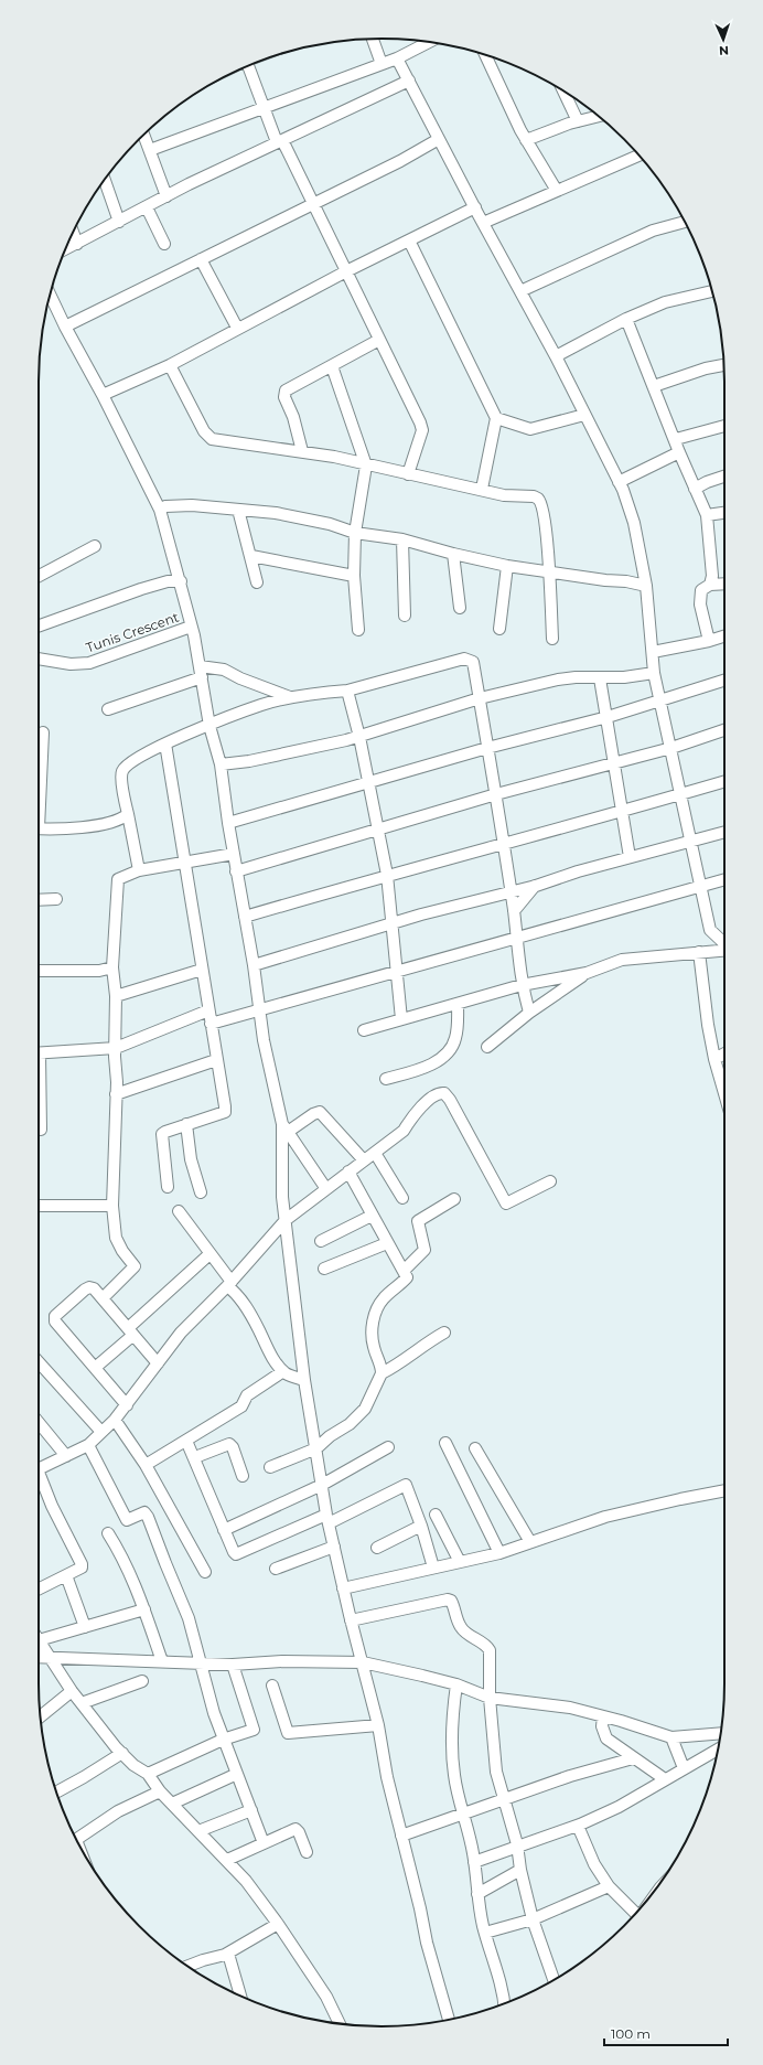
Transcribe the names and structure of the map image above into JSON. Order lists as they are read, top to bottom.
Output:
{
  "streets": {
    "street": ["Tunis Crescent"]
  },
  "scale_bar": "100 m",
  "north": "bottom"
}
